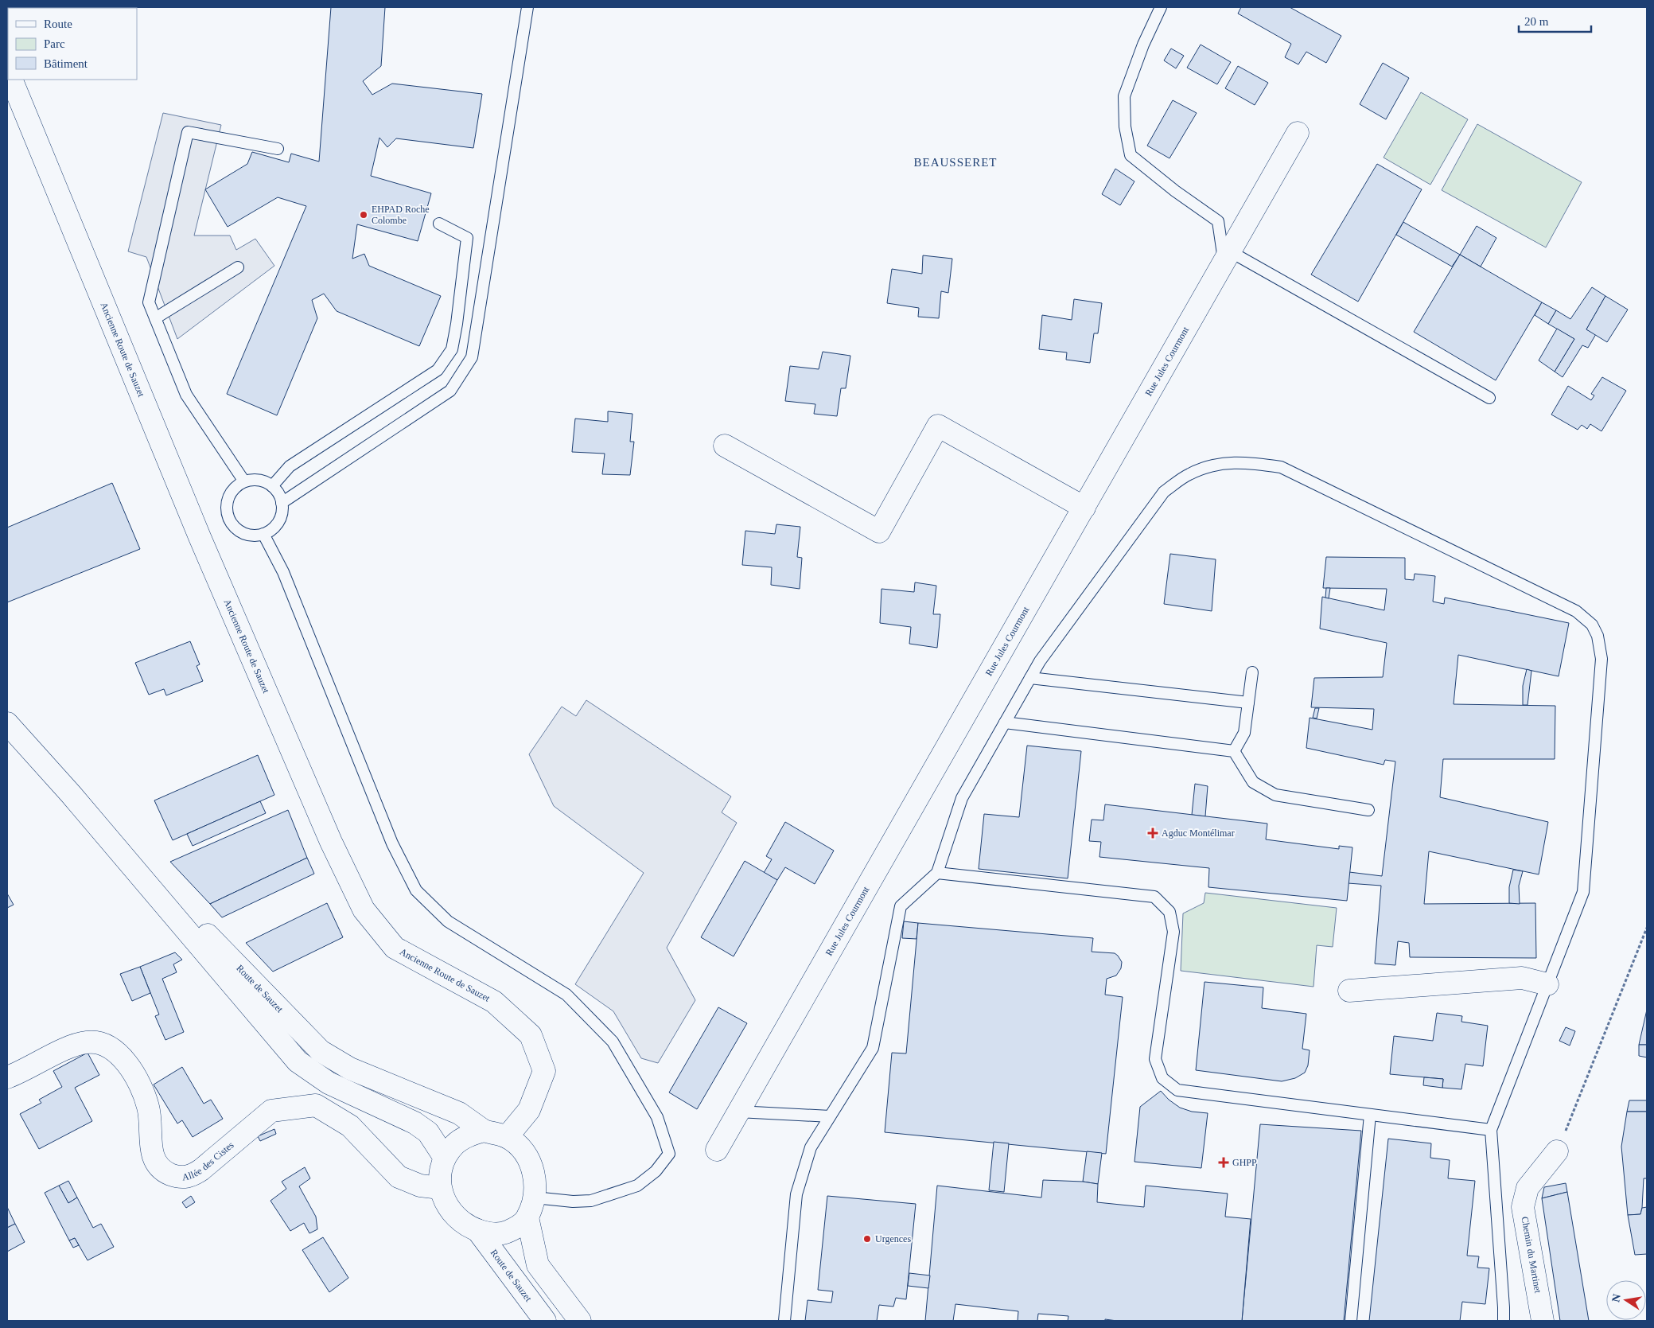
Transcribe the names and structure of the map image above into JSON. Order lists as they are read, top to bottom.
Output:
{
  "streets": {
    "street": [
      "Ancienne Route de Sauzet",
      "Rue Jules Courmont",
      "Route de Sauzet",
      "Allée des Cistes",
      "Chemin du Martinet"
    ]
  },
  "crossings": [
    ["Ancienne Route de Sauzet", "Route de Sauzet"],
    ["Ancienne Route de Sauzet", "Allée des Cistes"],
    ["Route de Sauzet", "Allée des Cistes"]
  ],
  "districts": ["BEAUSSERET"],
  "places": {
    "other": ["EHPAD Roche Colombe", "Urgences"],
    "health": ["Agduc Montélimar", "GHPP"]
  },
  "legend": ["Route", "Parc", "Bâtiment"],
  "scale_bar": "20 m",
  "north": "left"
}
